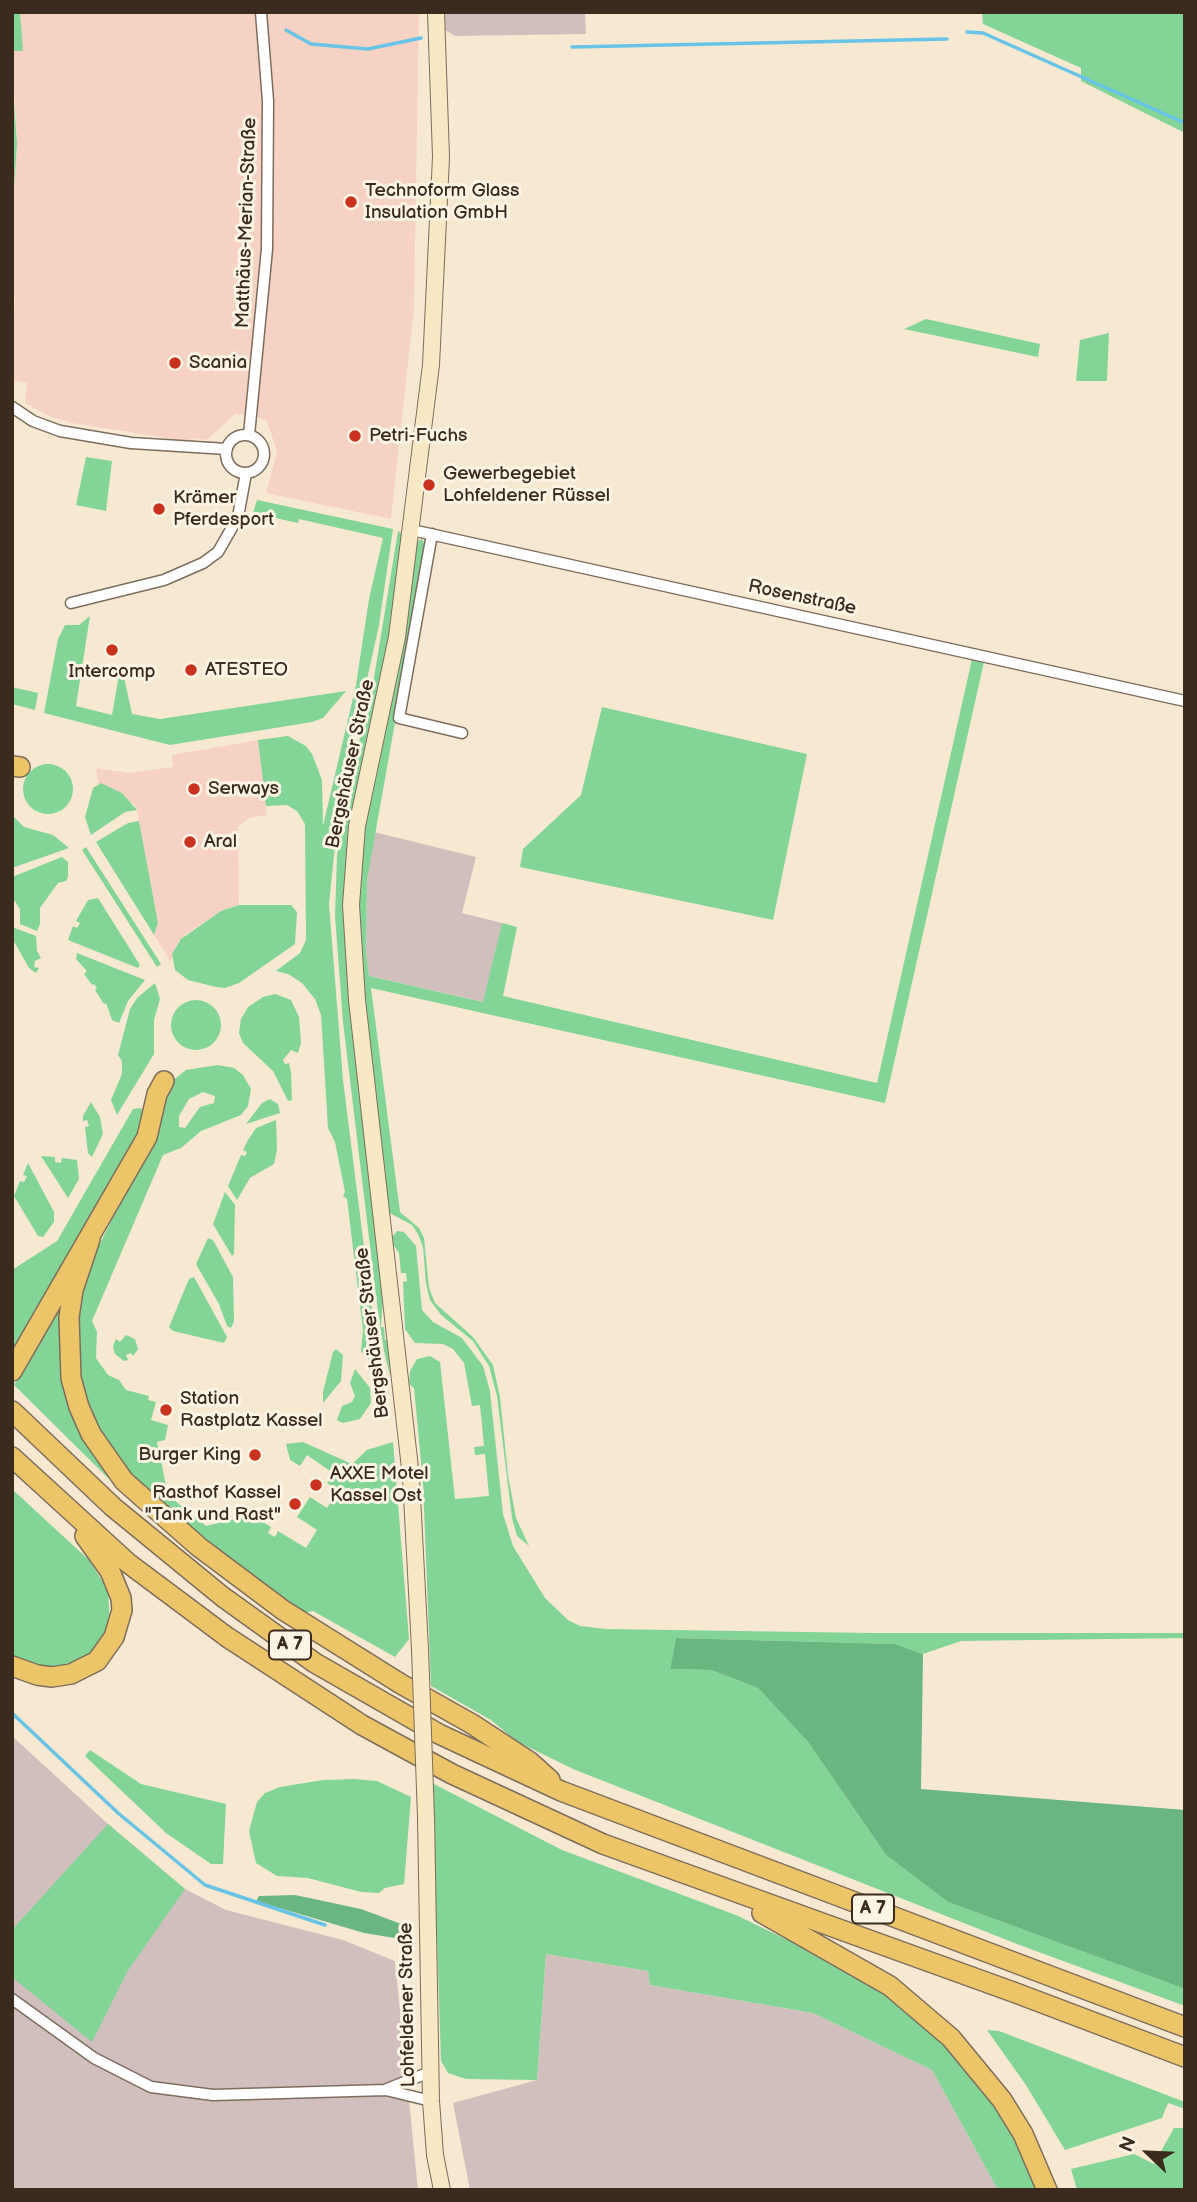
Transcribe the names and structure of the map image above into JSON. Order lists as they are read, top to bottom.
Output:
{
  "streets": {
    "highway": ["A 7"],
    "main road": ["Bergshäuser Straße", "Lohfeldener Straße"],
    "street": ["Matthäus-Merian-Straße", "Rosenstraße"]
  },
  "crossings": [
    ["Rosenstraße", "Bergshäuser Straße"],
    ["Bergshäuser Straße", "Lohfeldener Straße"]
  ],
  "places": [
    "Technoform Glass Insulation GmbH",
    "Scania",
    "Petri-Fuchs",
    "Gewerbegebiet Lohfeldener Rüssel",
    "Krämer Pferdesport",
    "Intercomp",
    "ATESTEO",
    "Serways",
    "Aral",
    "Station Rastplatz Kassel",
    "Burger King",
    "AXXE Motel Kassel Ost",
    "Rasthof Kassel \"Tank und Rast\""
  ],
  "north": "top left"
}
